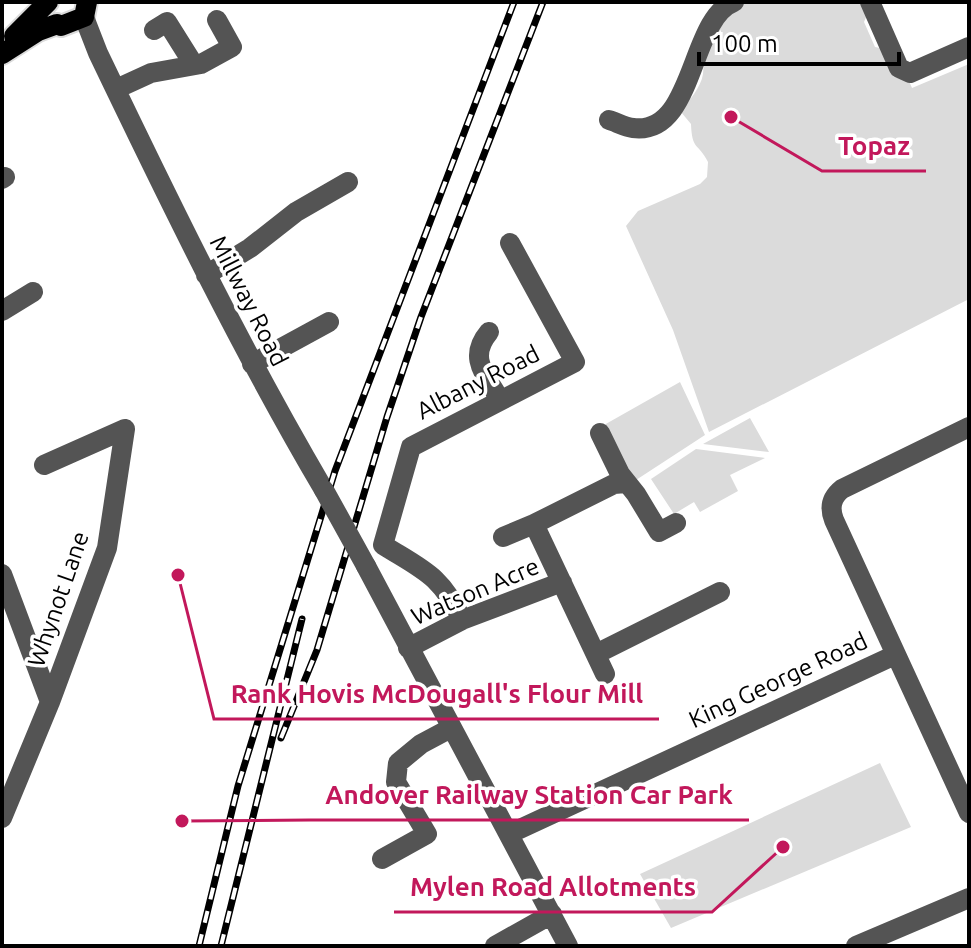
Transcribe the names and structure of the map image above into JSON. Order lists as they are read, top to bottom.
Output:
{
  "streets": {
    "street": [
      "Millway Road",
      "Albany Road",
      "Watson Acre",
      "Whynot Lane",
      "King George Road"
    ]
  },
  "crossings": [
    ["Millway Road", "Watson Acre"],
    ["Millway Road", "King George Road"],
    ["Albany Road", "Watson Acre"]
  ],
  "places": [
    "Topaz",
    "Rank Hovis McDougall's Flour Mill",
    "Andover Railway Station Car Park",
    "Mylen Road Allotments"
  ],
  "scale_bar": "100 m"
}
